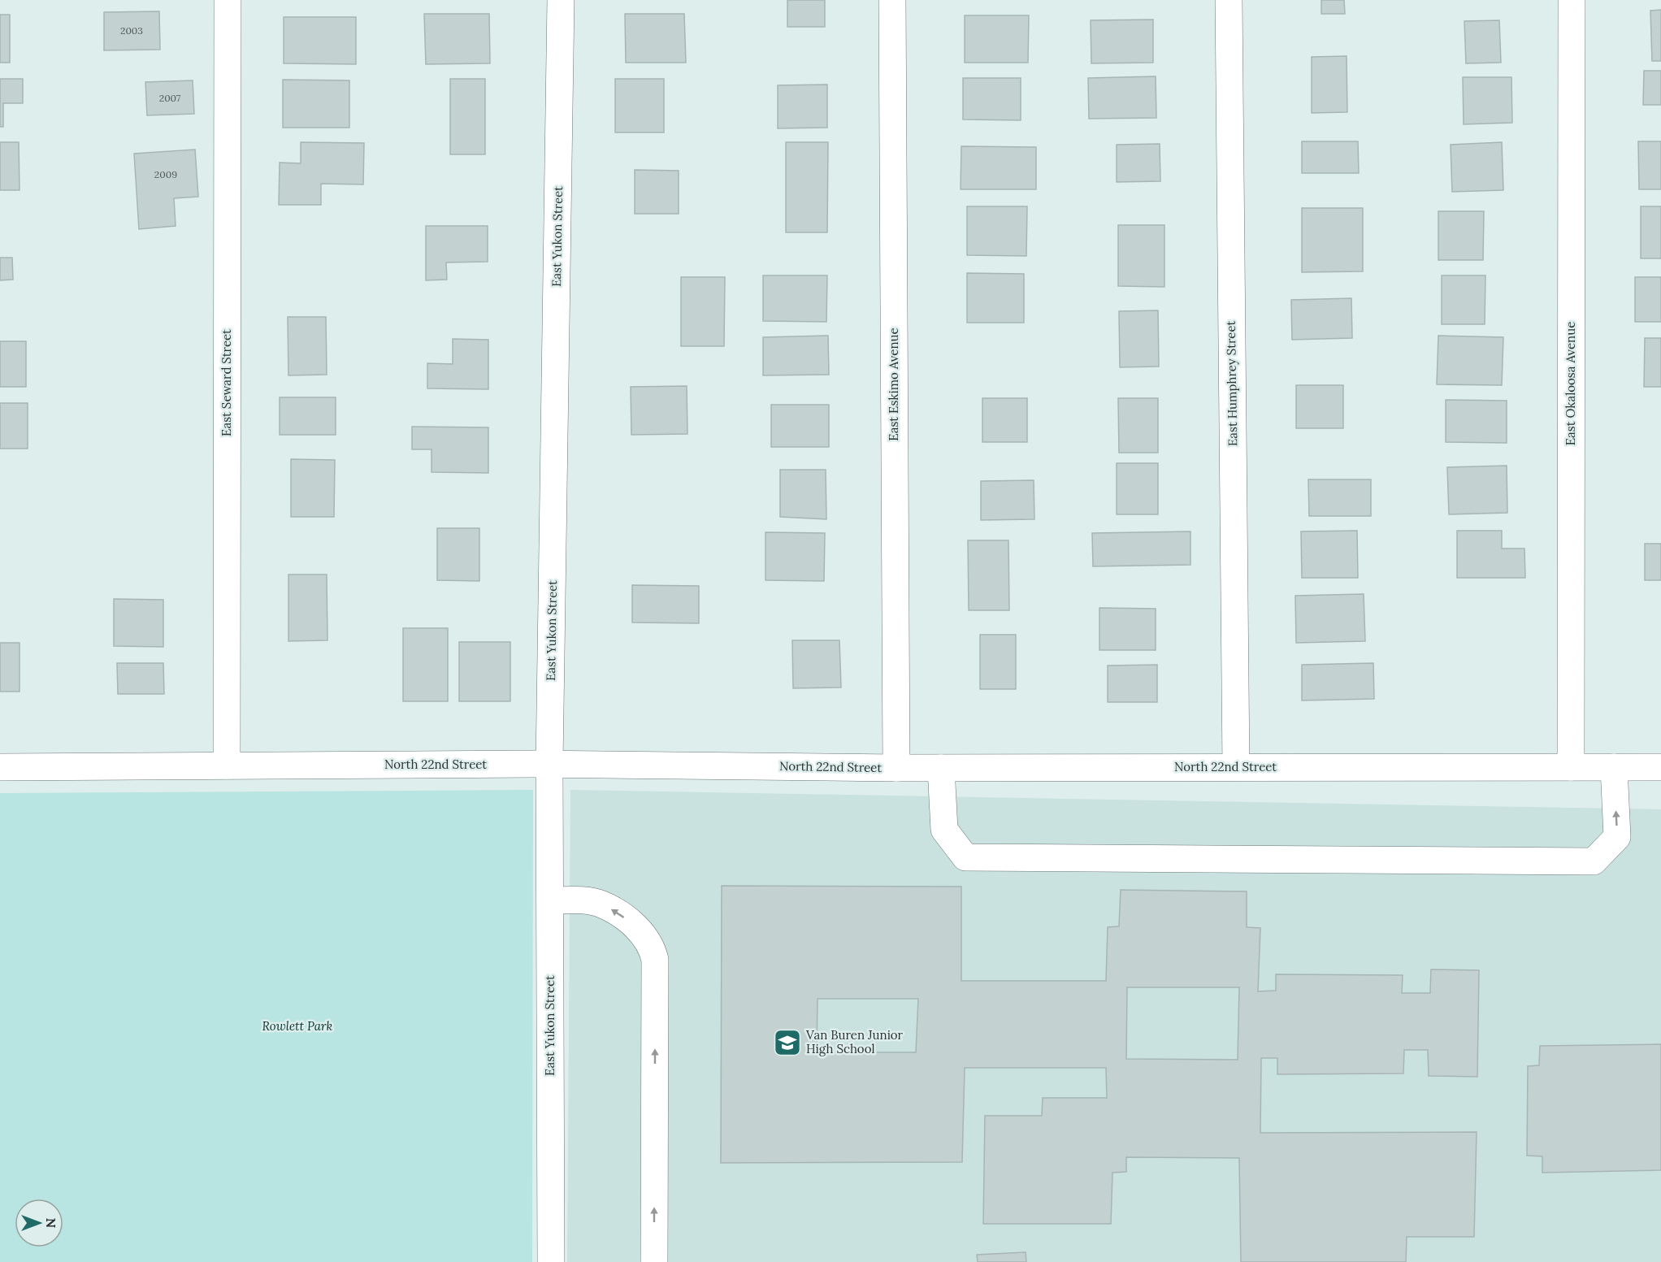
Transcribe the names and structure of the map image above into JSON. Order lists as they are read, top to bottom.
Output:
{
  "streets": {
    "street": [
      "East Yukon Street",
      "East Seward Street",
      "East Humphrey Street",
      "East Okaloosa Avenue",
      "East Eskimo Avenue",
      "North 22nd Street"
    ]
  },
  "crossings": [
    ["East Yukon Street", "North 22nd Street"],
    ["East Seward Street", "North 22nd Street"],
    ["East Humphrey Street", "North 22nd Street"],
    ["East Okaloosa Avenue", "North 22nd Street"],
    ["East Eskimo Avenue", "North 22nd Street"]
  ],
  "parks": ["Rowlett Park"],
  "places": {
    "school or university": ["Van Buren Junior High School"]
  },
  "house_numbers": ["2003", "2007", "2009"],
  "north": "right"
}
